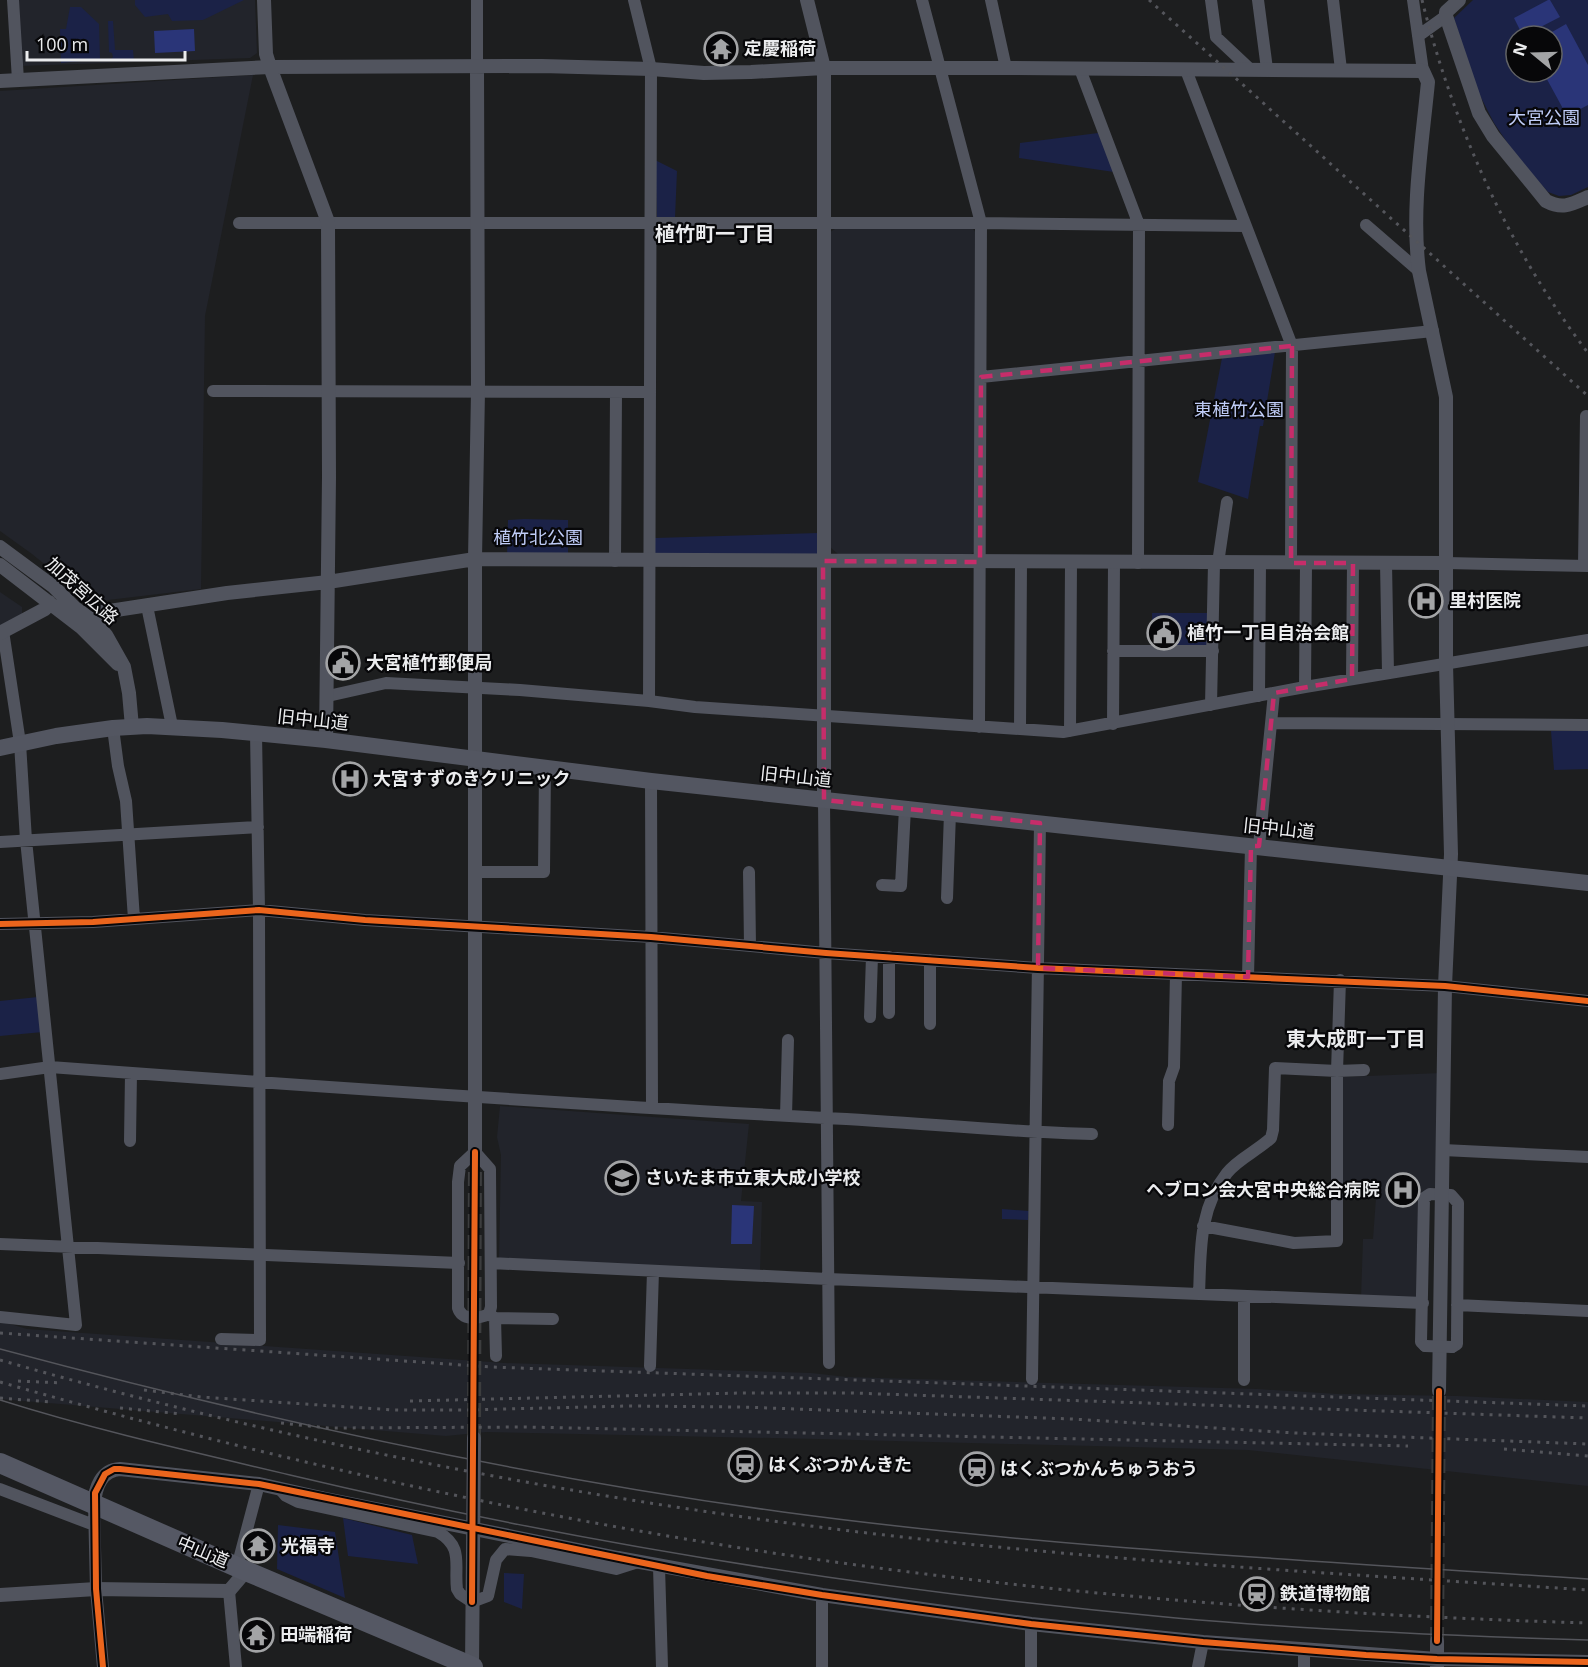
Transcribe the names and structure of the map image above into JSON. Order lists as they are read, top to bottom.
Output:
{
  "streets": {
    "highway": ["中山道"],
    "main road": ["旧中山道"],
    "street": ["加茂宮広路"]
  },
  "crossings": [
    ["加茂宮広路", "旧中山道"]
  ],
  "districts": ["植竹町一丁目", "東大成町一丁目"],
  "parks": ["大宮公園", "東植竹公園", "植竹北公園"],
  "places": {
    "temple": ["定慶稲荷", "光福寺", "田端稲荷"],
    "hospital": ["里村医院", "大宮すずのきクリニック", "ヘブロン会大宮中央総合病院"],
    "public building": ["植竹一丁目自治会館", "大宮植竹郵便局"],
    "school or university": ["さいたま市立東大成小学校"],
    "station": ["はくぶつかんきた", "はくぶつかんちゅうおう", "鉄道博物館"]
  },
  "scale_bar": "100 m",
  "north": "left"
}
